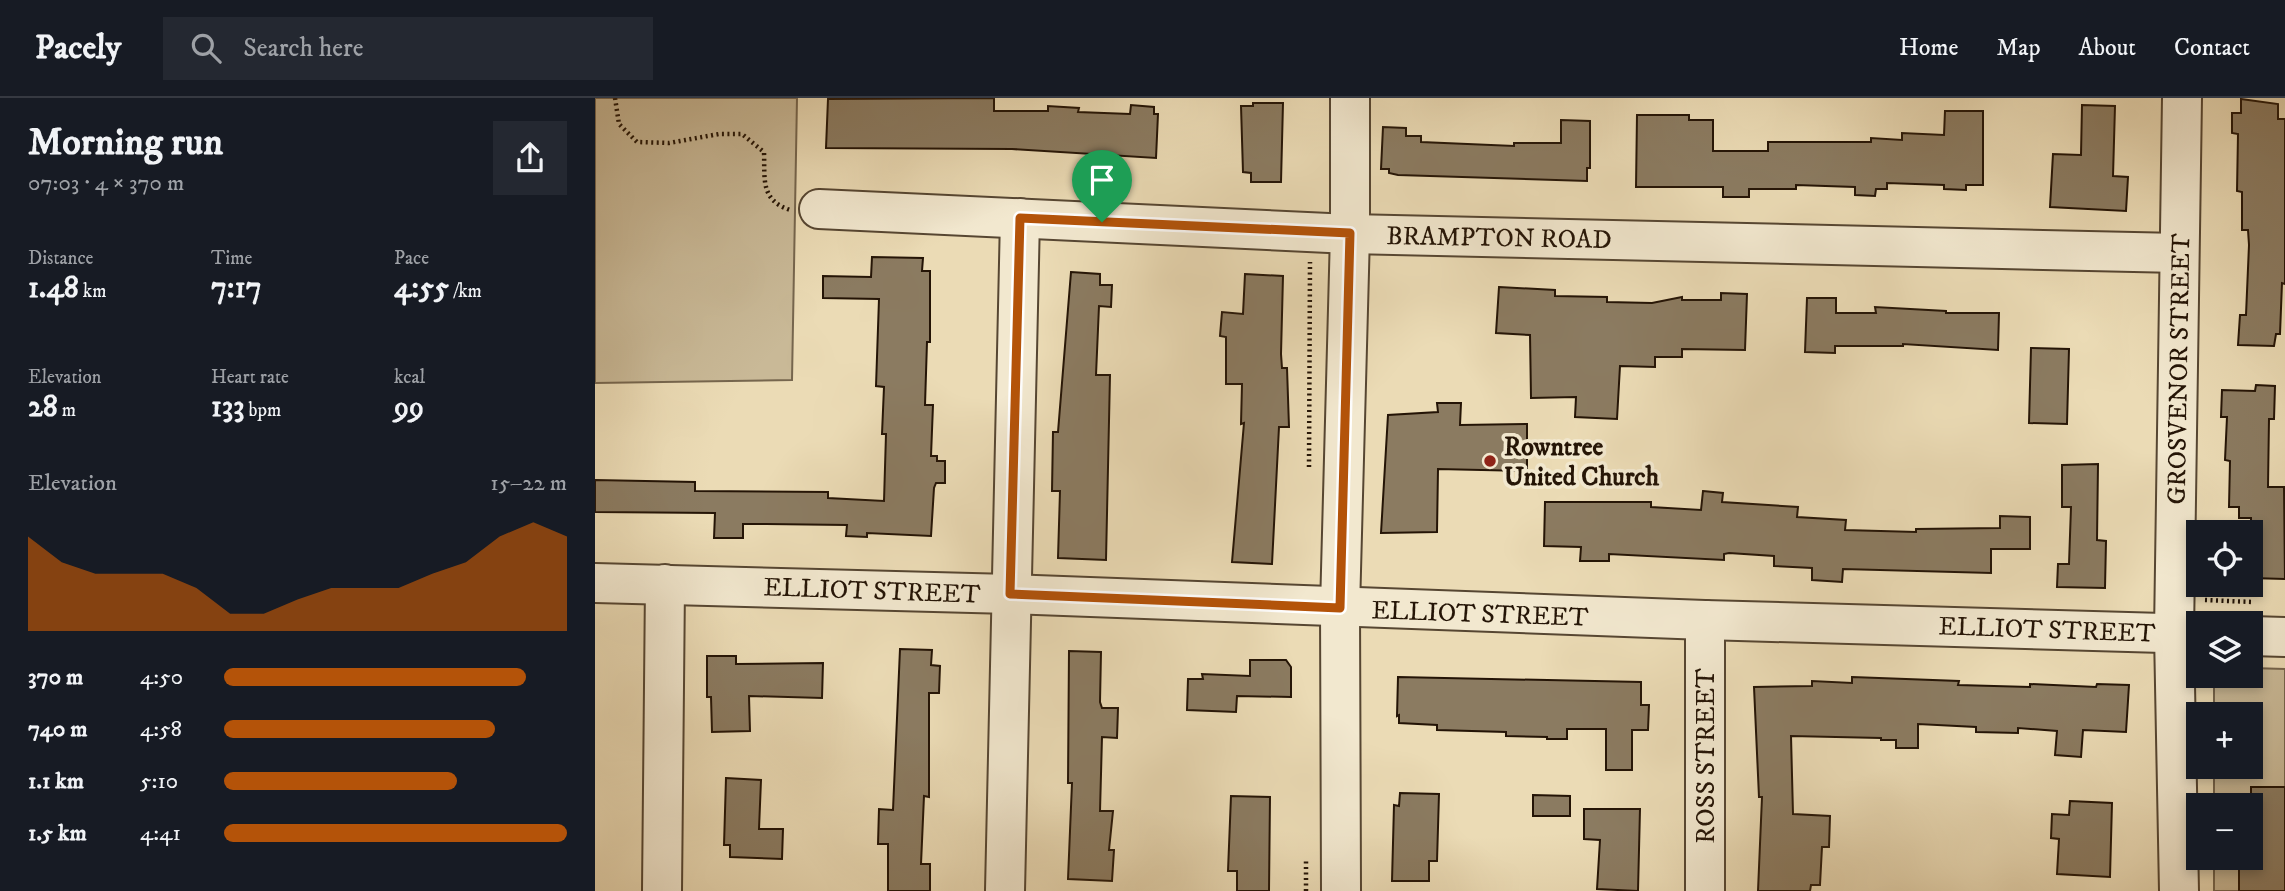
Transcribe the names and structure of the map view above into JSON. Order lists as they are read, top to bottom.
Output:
{
  "streets": {
    "street": [
      "BRAMPTON ROAD",
      "GROSVENOR STREET",
      "ELLIOT STREET",
      "ROSS STREET"
    ]
  },
  "crossings": [
    ["BRAMPTON ROAD", "GROSVENOR STREET"],
    ["ELLIOT STREET", "ROSS STREET"]
  ],
  "places": ["Rowntree United Church"],
  "page": {
    "header": "Pacely",
    "search": "Search here",
    "nav": [
      "Home",
      "Map",
      "About",
      "Contact"
    ],
    "heading": ["Morning run", "07:03 · 4 × 370 m"],
    "stats": [
      ["Distance", "1.48 km"],
      ["Time", "7:17"],
      ["Pace", "4:55 /km"],
      ["Elevation", "28 m"],
      ["Heart rate", "133 bpm"],
      ["kcal", "99"]
    ],
    "chart": ["Elevation", "15–22 m"],
    "map_buttons": ["+", "−"],
    "list": [
      {
        "name": "370 m",
        "note": "4:50"
      },
      {
        "name": "740 m",
        "note": "4:58"
      },
      {
        "name": "1.1 km",
        "note": "5:10"
      },
      {
        "name": "1.5 km",
        "note": "4:41"
      }
    ]
  }
}
